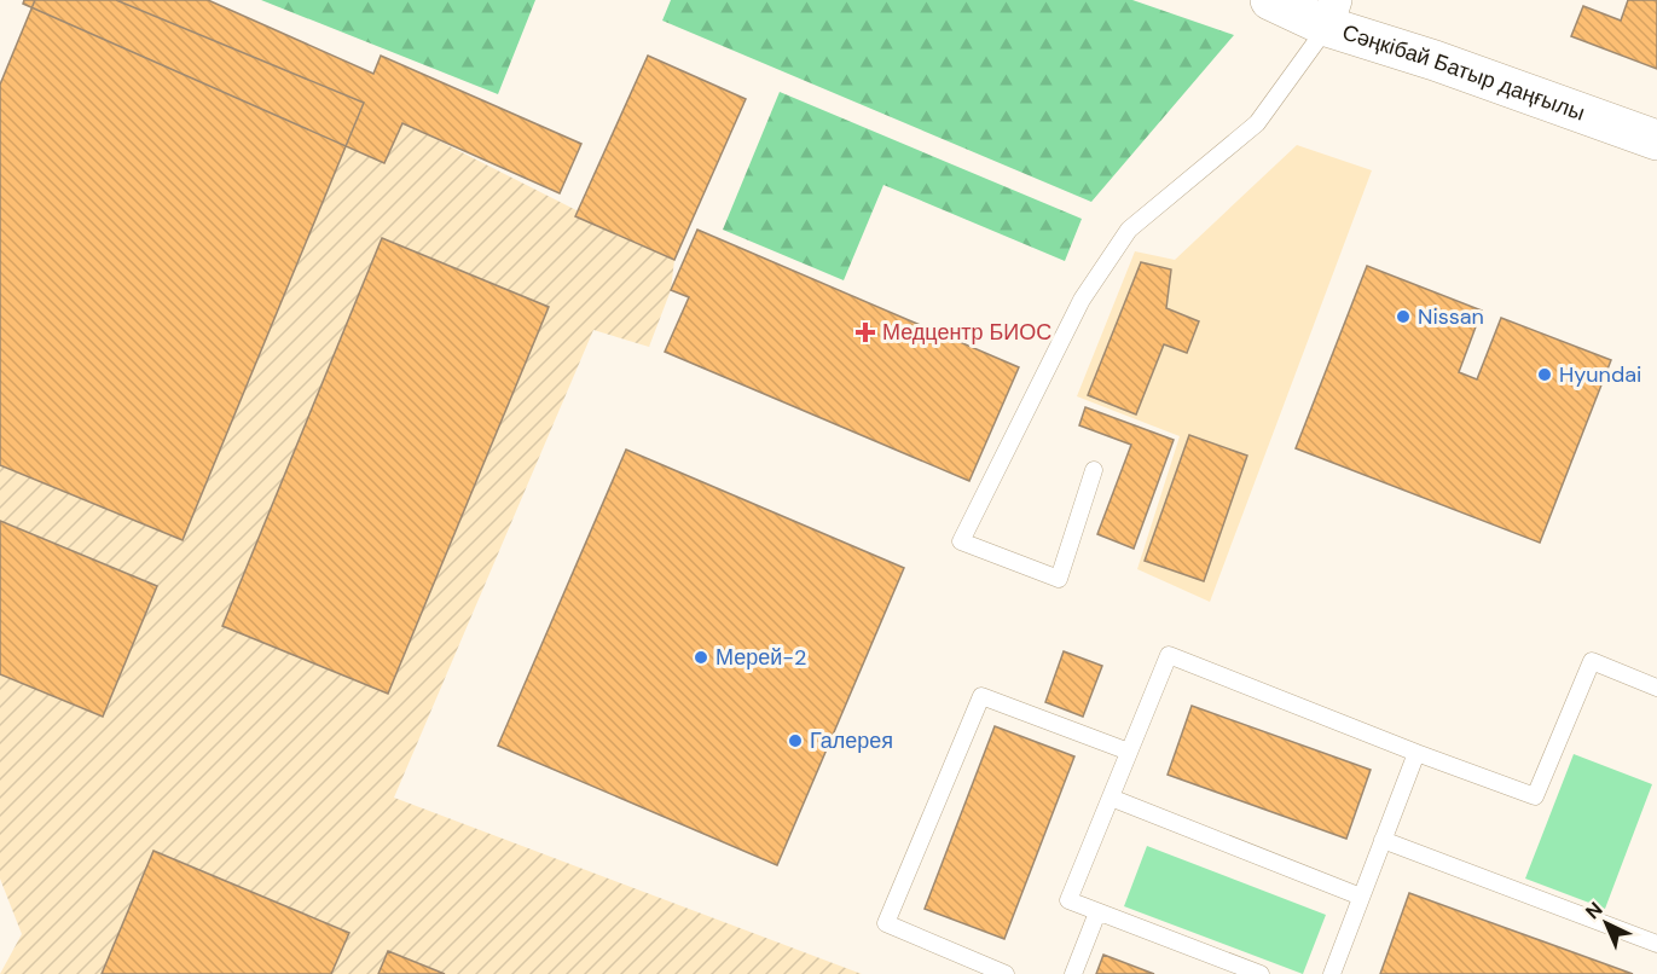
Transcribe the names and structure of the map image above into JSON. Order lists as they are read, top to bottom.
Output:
{
  "streets": {
    "main road": ["Сәңкібай Батыр даңғылы"]
  },
  "places": {
    "other": [
      "Nissan",
      "Hyundai",
      "Мерей-2",
      "Галерея"
    ],
    "health": ["Медцентр БИОС"]
  },
  "north": "top left"
}
